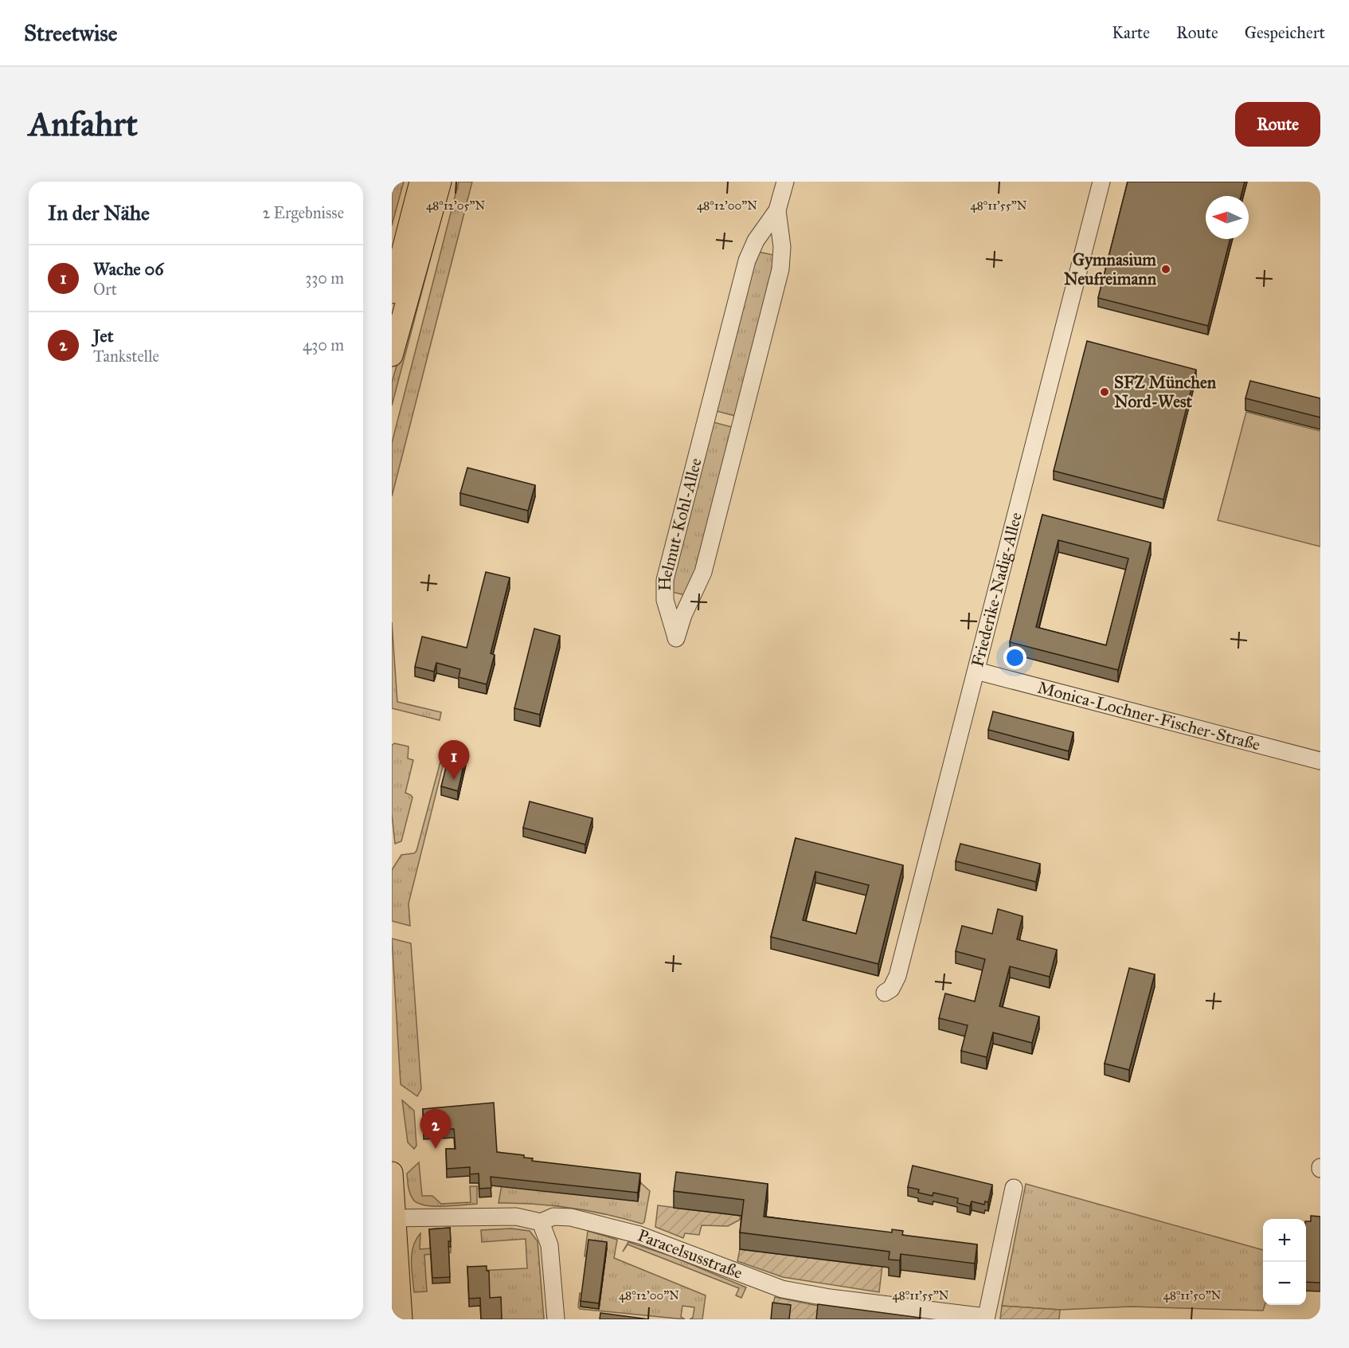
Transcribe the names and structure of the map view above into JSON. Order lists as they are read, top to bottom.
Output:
{
  "streets": {
    "street": [
      "Helmut-Kohl-Allee",
      "Friederike-Nadig-Allee",
      "Monica-Lochner-Fischer-Straße",
      "Paracelsusstraße"
    ]
  },
  "crossings": [
    ["Friederike-Nadig-Allee", "Monica-Lochner-Fischer-Straße"]
  ],
  "places": ["Gymnasium Neufreimann", "SFZ München Nord-West"],
  "north": "left",
  "page": {
    "header": "Streetwise",
    "nav": ["Karte", "Route", "Gespeichert"],
    "buttons": "Route",
    "title": "Anfahrt",
    "heading": ["In der Nähe", "2 Ergebnisse"],
    "list": [
      {
        "mark": "1",
        "name": "Wache 06",
        "note": "Ort",
        "value": "330 m"
      },
      {
        "mark": "2",
        "name": "Jet",
        "note": "Tankstelle",
        "value": "430 m"
      }
    ],
    "pins": ["1", "2"],
    "map_buttons": ["+", "−"]
  },
  "coordinates": [
    "48°12'05\"N",
    "48°12'00\"N",
    "48°11'55\"N",
    "48°11'50\"N"
  ]
}
